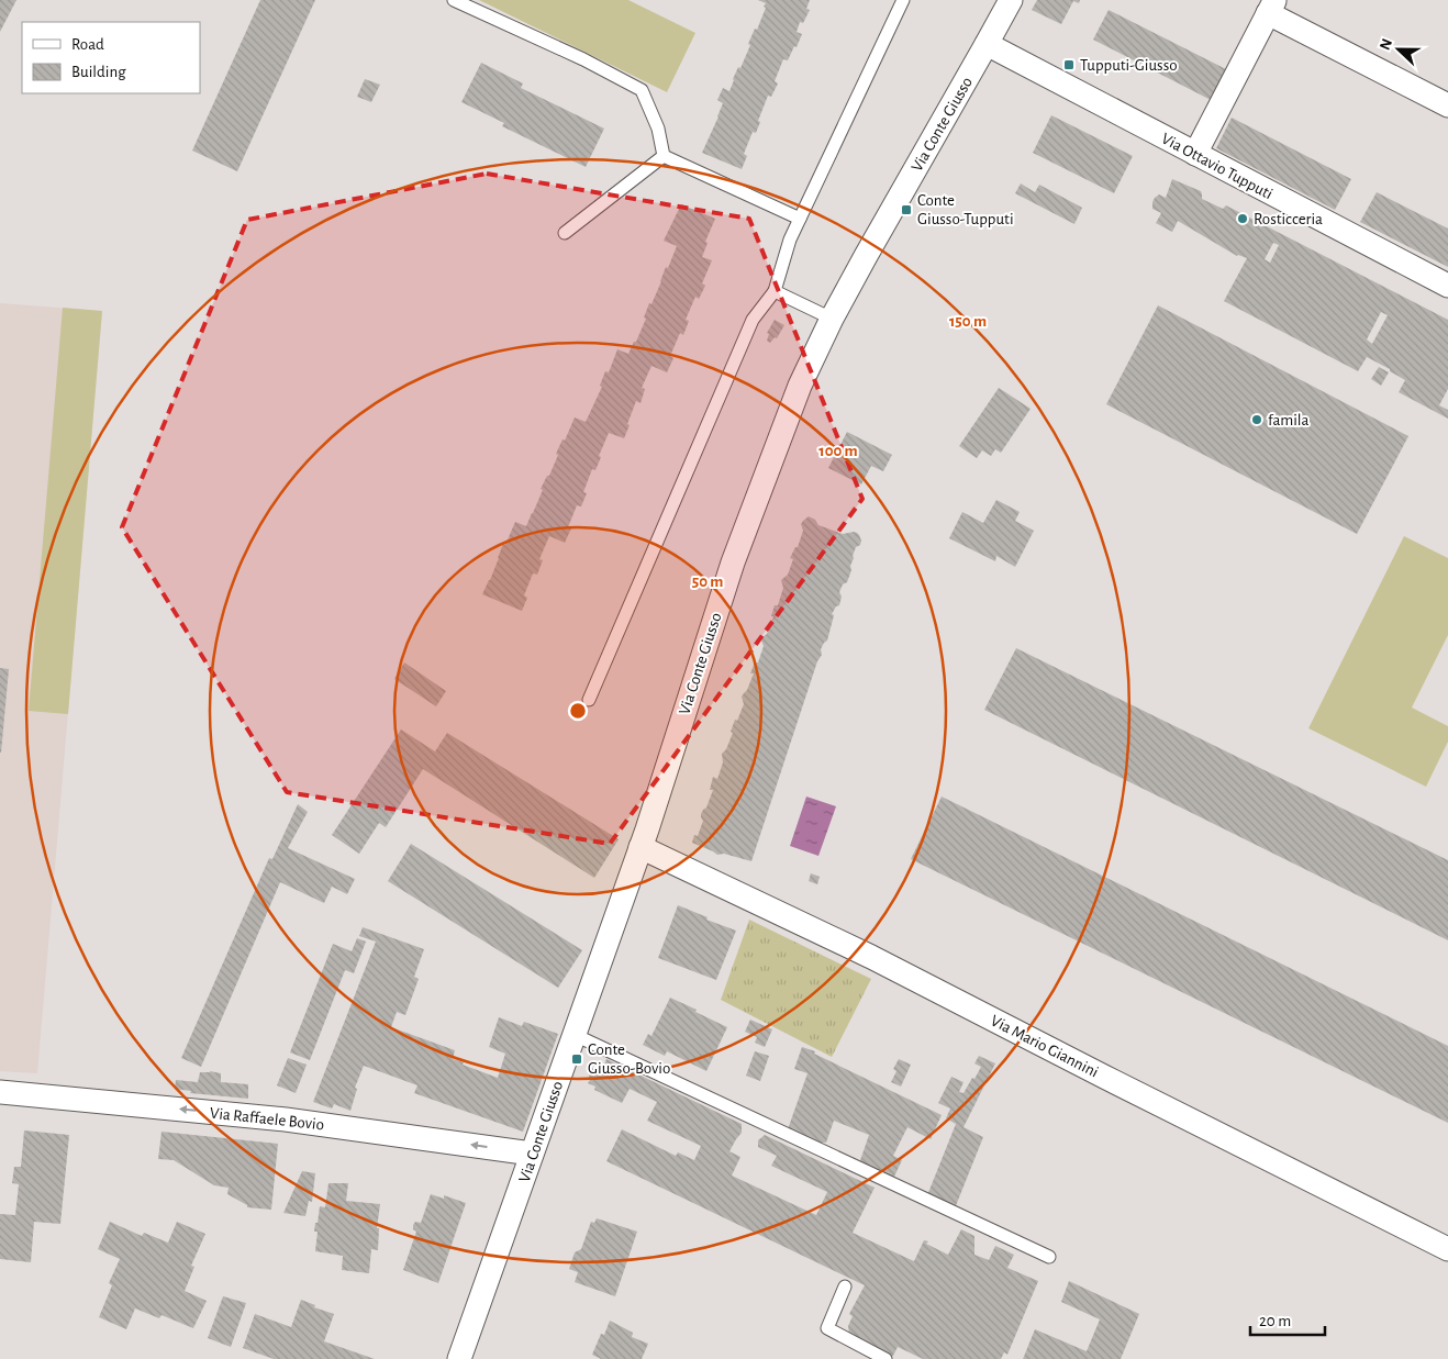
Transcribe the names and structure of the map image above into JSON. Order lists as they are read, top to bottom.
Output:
{
  "streets": {
    "street": [
      "Via Conte Giusso",
      "Via Ottavio Tupputi",
      "Via Mario Giannini",
      "Via Raffaele Bovio"
    ]
  },
  "crossings": [
    ["Via Conte Giusso", "Via Ottavio Tupputi"],
    ["Via Conte Giusso", "Via Mario Giannini"],
    ["Via Conte Giusso", "Via Raffaele Bovio"]
  ],
  "one_way": ["Via Raffaele Bovio"],
  "places": {
    "transit": ["Tupputi-Giusso", "Conte Giusso-Tupputi", "Conte Giusso-Bovio"],
    "other": ["Rosticceria", "famila"]
  },
  "legend": ["Road", "Building"],
  "scale_bar": "20 m",
  "north": "left",
  "rings": ["150 m", "100 m", "50 m"]
}
